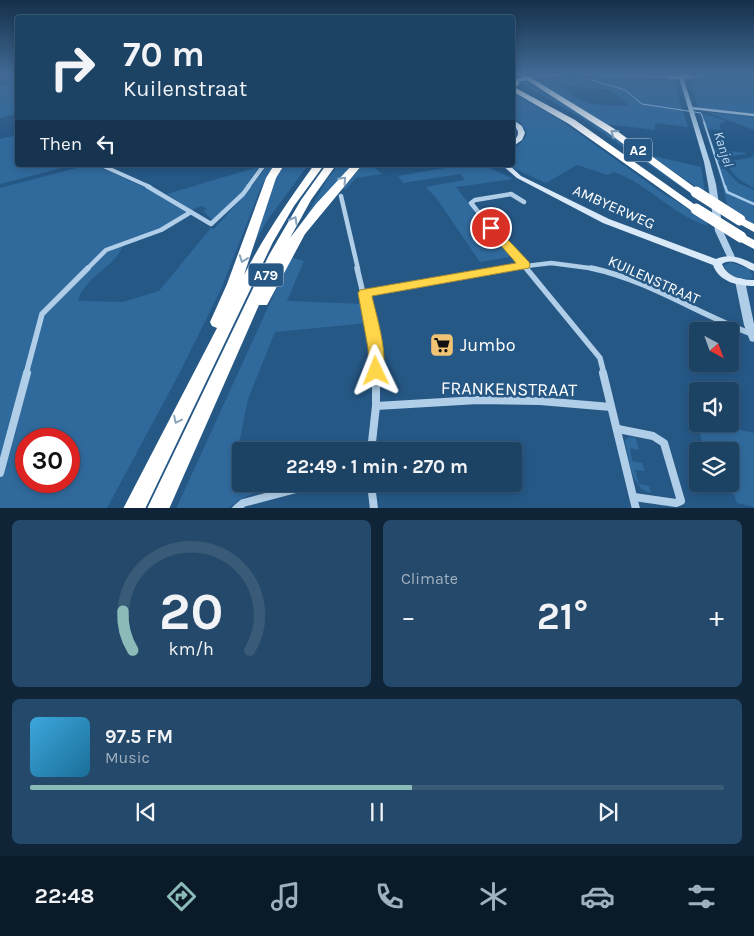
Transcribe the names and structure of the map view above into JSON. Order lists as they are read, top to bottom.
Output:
{
  "streets": {
    "highway": ["A2", "A79"],
    "main road": ["AMBYERWEG"],
    "street": ["KUILENSTRAAT", "FRANKENSTRAAT"]
  },
  "water": ["Kanjel"],
  "places": {
    "supermarket": ["Jumbo"]
  },
  "north": "bottom right",
  "page": {
    "turn": ["70 m", "Kuilenstraat"],
    "then": "Then",
    "limit": "30",
    "trip": "22:49 · 1 min · 270 m",
    "tile": "Climate",
    "heat": ["−", "21°", "+"],
    "song": ["97.5 FM", "Music"],
    "tabs": "22:48",
    "gauge": ["20", "km/h"]
  }
}
